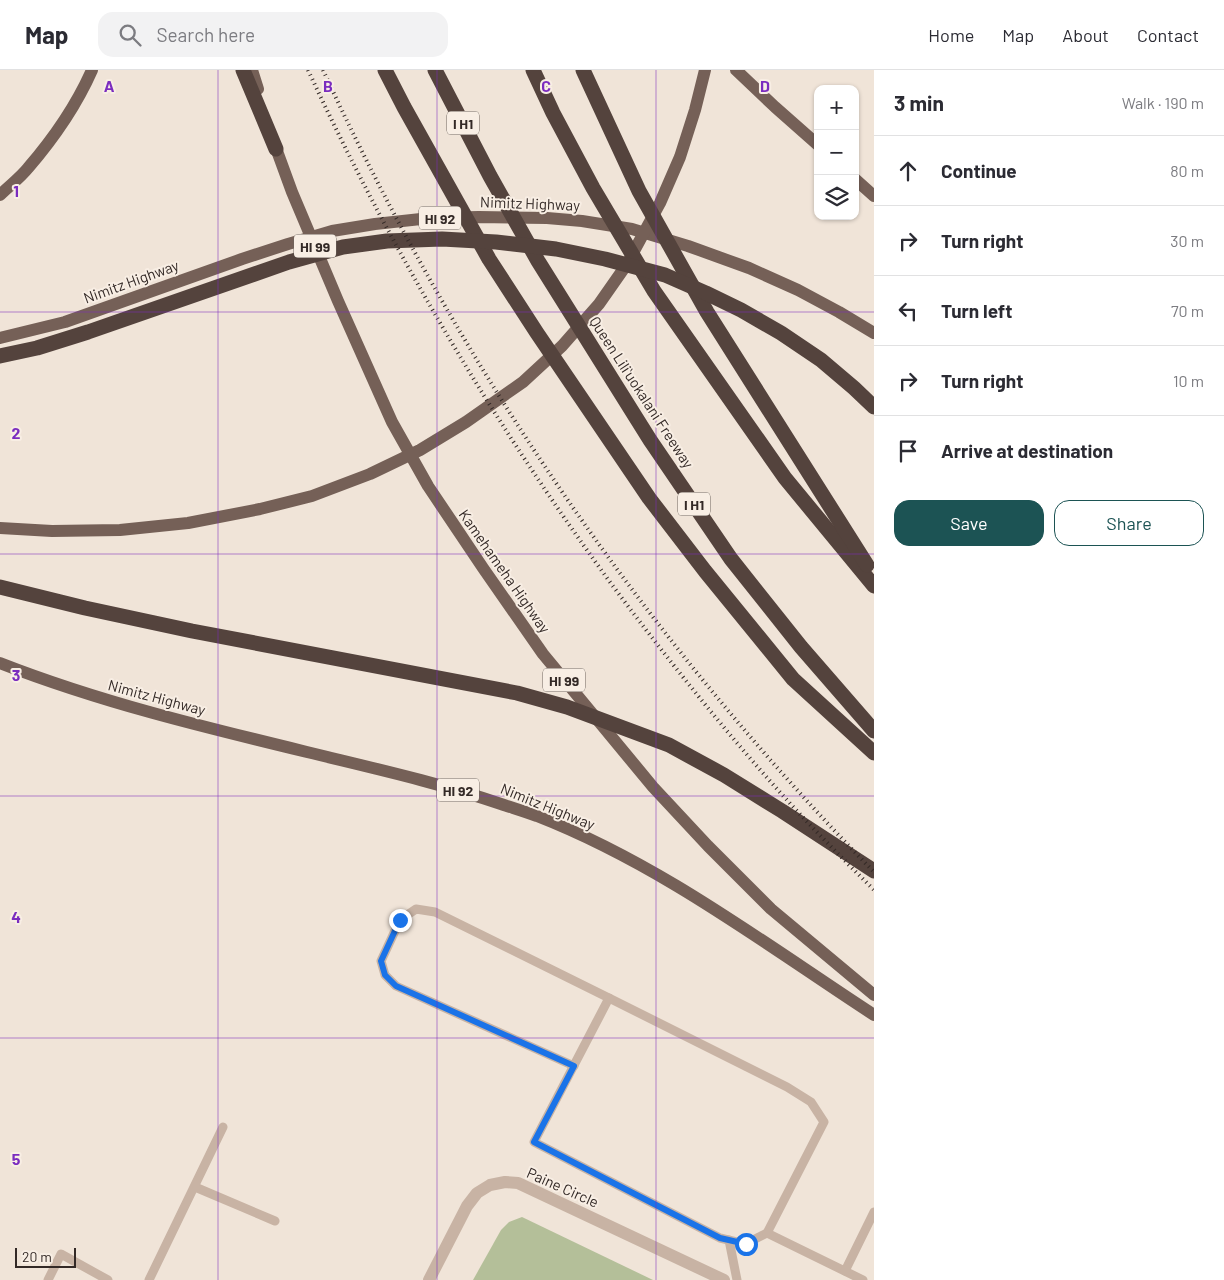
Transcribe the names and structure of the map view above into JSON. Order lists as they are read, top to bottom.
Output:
{
  "streets": {
    "highway": ["I H1", "Queen Liliʻuokalani Freeway"],
    "main road": [
      "Nimitz Highway",
      "HI 92",
      "HI 99",
      "Kamehameha Highway"
    ],
    "street": ["Paine Circle"]
  },
  "scale_bar": "20 m",
  "page": {
    "header": "Map",
    "search": "Search here",
    "nav": [
      "Home",
      "Map",
      "About",
      "Contact"
    ],
    "heading": ["3 min", "Walk · 190 m"],
    "map_buttons": ["+", "−"],
    "list": [
      ["Continue", "80 m"],
      ["Turn right", "30 m"],
      ["Turn left", "70 m"],
      ["Turn right", "10 m"],
      "Arrive at destination"
    ],
    "buttons": ["Save", "Share"],
    "scale": "20 m"
  },
  "grid": {
    "columns": [
      "A",
      "B",
      "C",
      "D"
    ],
    "rows": [
      "1",
      "2",
      "3",
      "4",
      "5"
    ]
  }
}
